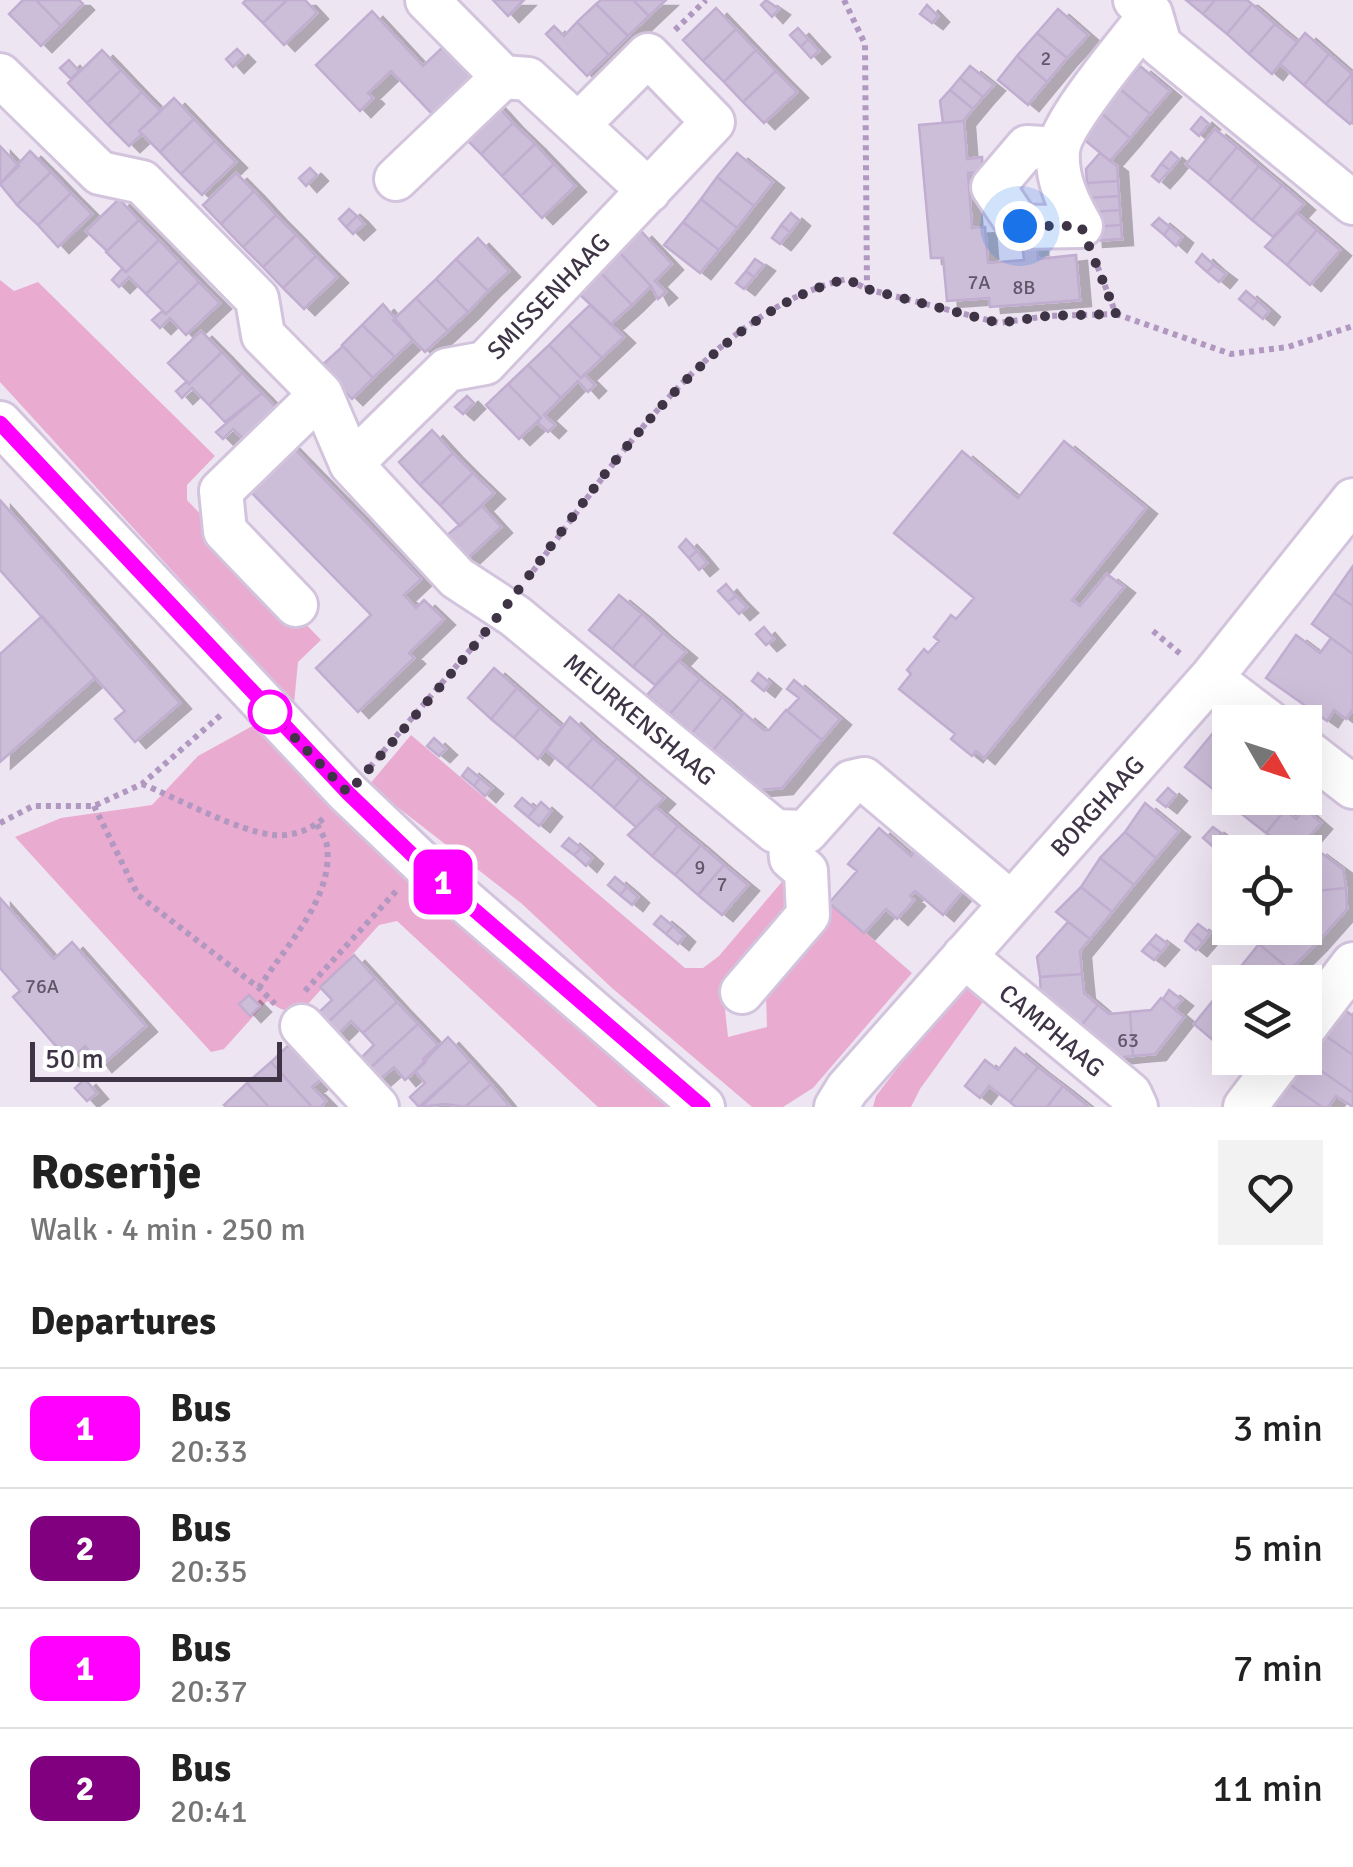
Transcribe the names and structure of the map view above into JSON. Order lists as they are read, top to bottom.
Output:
{
  "streets": {
    "street": [
      "SMISSENHAAG",
      "MEURKENSHAAG",
      "BORGHAAG",
      "CAMPHAAG"
    ]
  },
  "crossings": [
    ["BORGHAAG", "CAMPHAAG"]
  ],
  "lines": ["bus line 1"],
  "house_numbers": [
    "2",
    "7A",
    "8B",
    "9",
    "7",
    "76A",
    "63"
  ],
  "scale_bar": "50 m",
  "north": "bottom right",
  "page": {
    "on_map": "1",
    "scale": "50 m",
    "heading": [
      ["Roserije", "Walk · 4 min · 250 m"],
      "Departures"
    ],
    "list": [
      {
        "mark": "1",
        "name": "Bus",
        "note": "20:33",
        "value": "3 min"
      },
      {
        "mark": "2",
        "name": "Bus",
        "note": "20:35",
        "value": "5 min"
      },
      {
        "mark": "1",
        "name": "Bus",
        "note": "20:37",
        "value": "7 min"
      },
      {
        "mark": "2",
        "name": "Bus",
        "note": "20:41",
        "value": "11 min"
      }
    ]
  }
}
